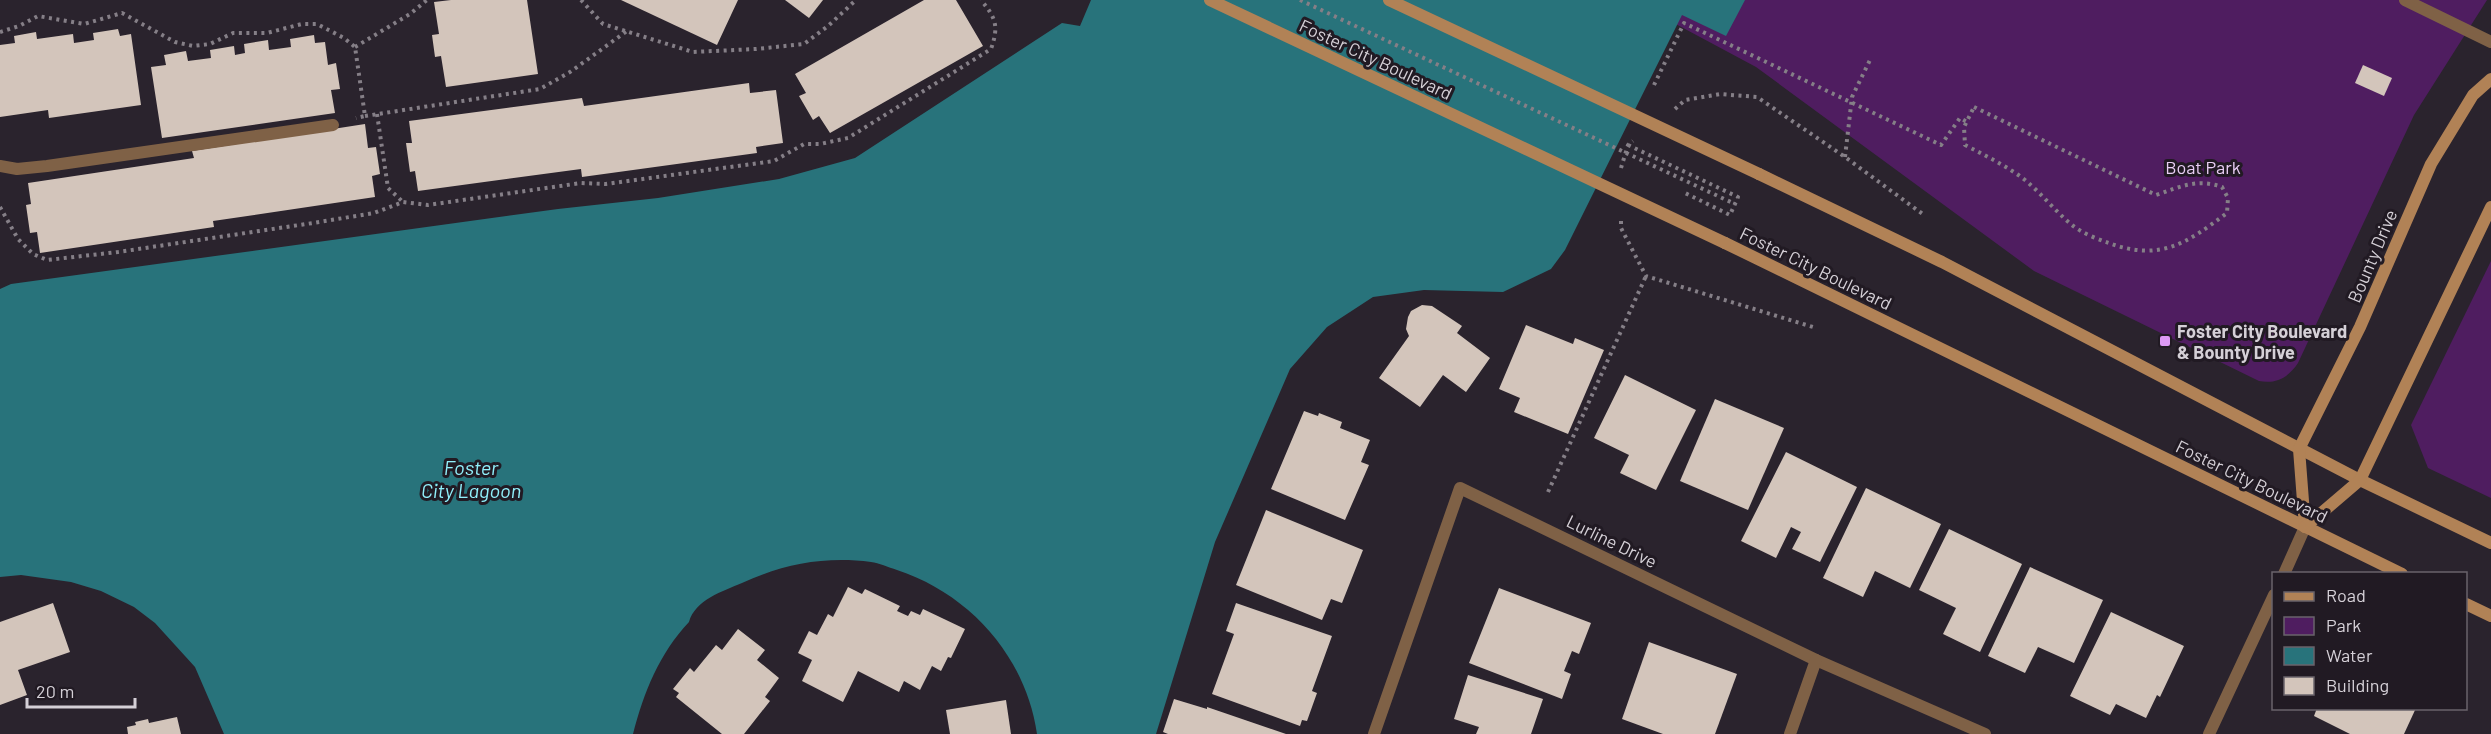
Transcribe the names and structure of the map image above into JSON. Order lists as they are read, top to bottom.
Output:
{
  "streets": {
    "main road": ["Foster City Boulevard", "Bounty Drive"],
    "street": ["Lurline Drive"]
  },
  "water": ["Foster City Lagoon"],
  "parks": ["Boat Park"],
  "places": {
    "transit": ["Foster City Boulevard & Bounty Drive"]
  },
  "legend": [
    "Road",
    "Park",
    "Water",
    "Building"
  ],
  "scale_bar": "20 m"
}
